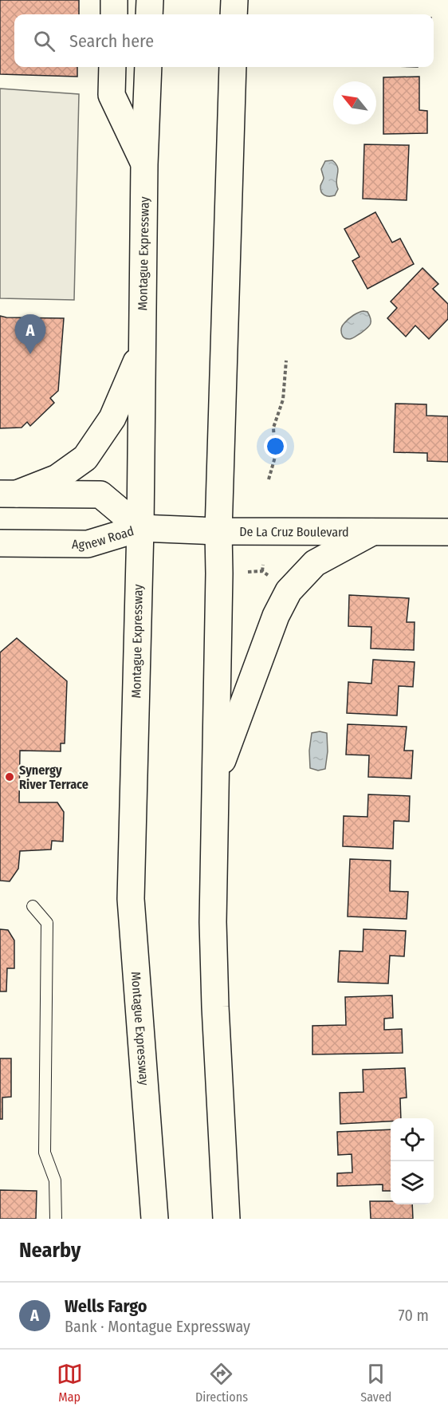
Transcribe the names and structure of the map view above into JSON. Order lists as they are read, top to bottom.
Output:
{
  "streets": {
    "main road": ["Montague Expressway", "De La Cruz Boulevard", "Agnew Road"]
  },
  "crossings": [
    ["Montague Expressway", "De La Cruz Boulevard"],
    ["Montague Expressway", "Agnew Road"],
    ["De La Cruz Boulevard", "Agnew Road"]
  ],
  "places": ["Synergy River Terrace"],
  "north": "top left",
  "page": {
    "search": "Search here",
    "pins": "A",
    "heading": "Nearby",
    "list": [
      {
        "mark": "A",
        "name": "Wells Fargo",
        "note": "Bank · Montague Expressway",
        "value": "70 m"
      }
    ],
    "nav": ["Map", "Directions", "Saved"]
  }
}
